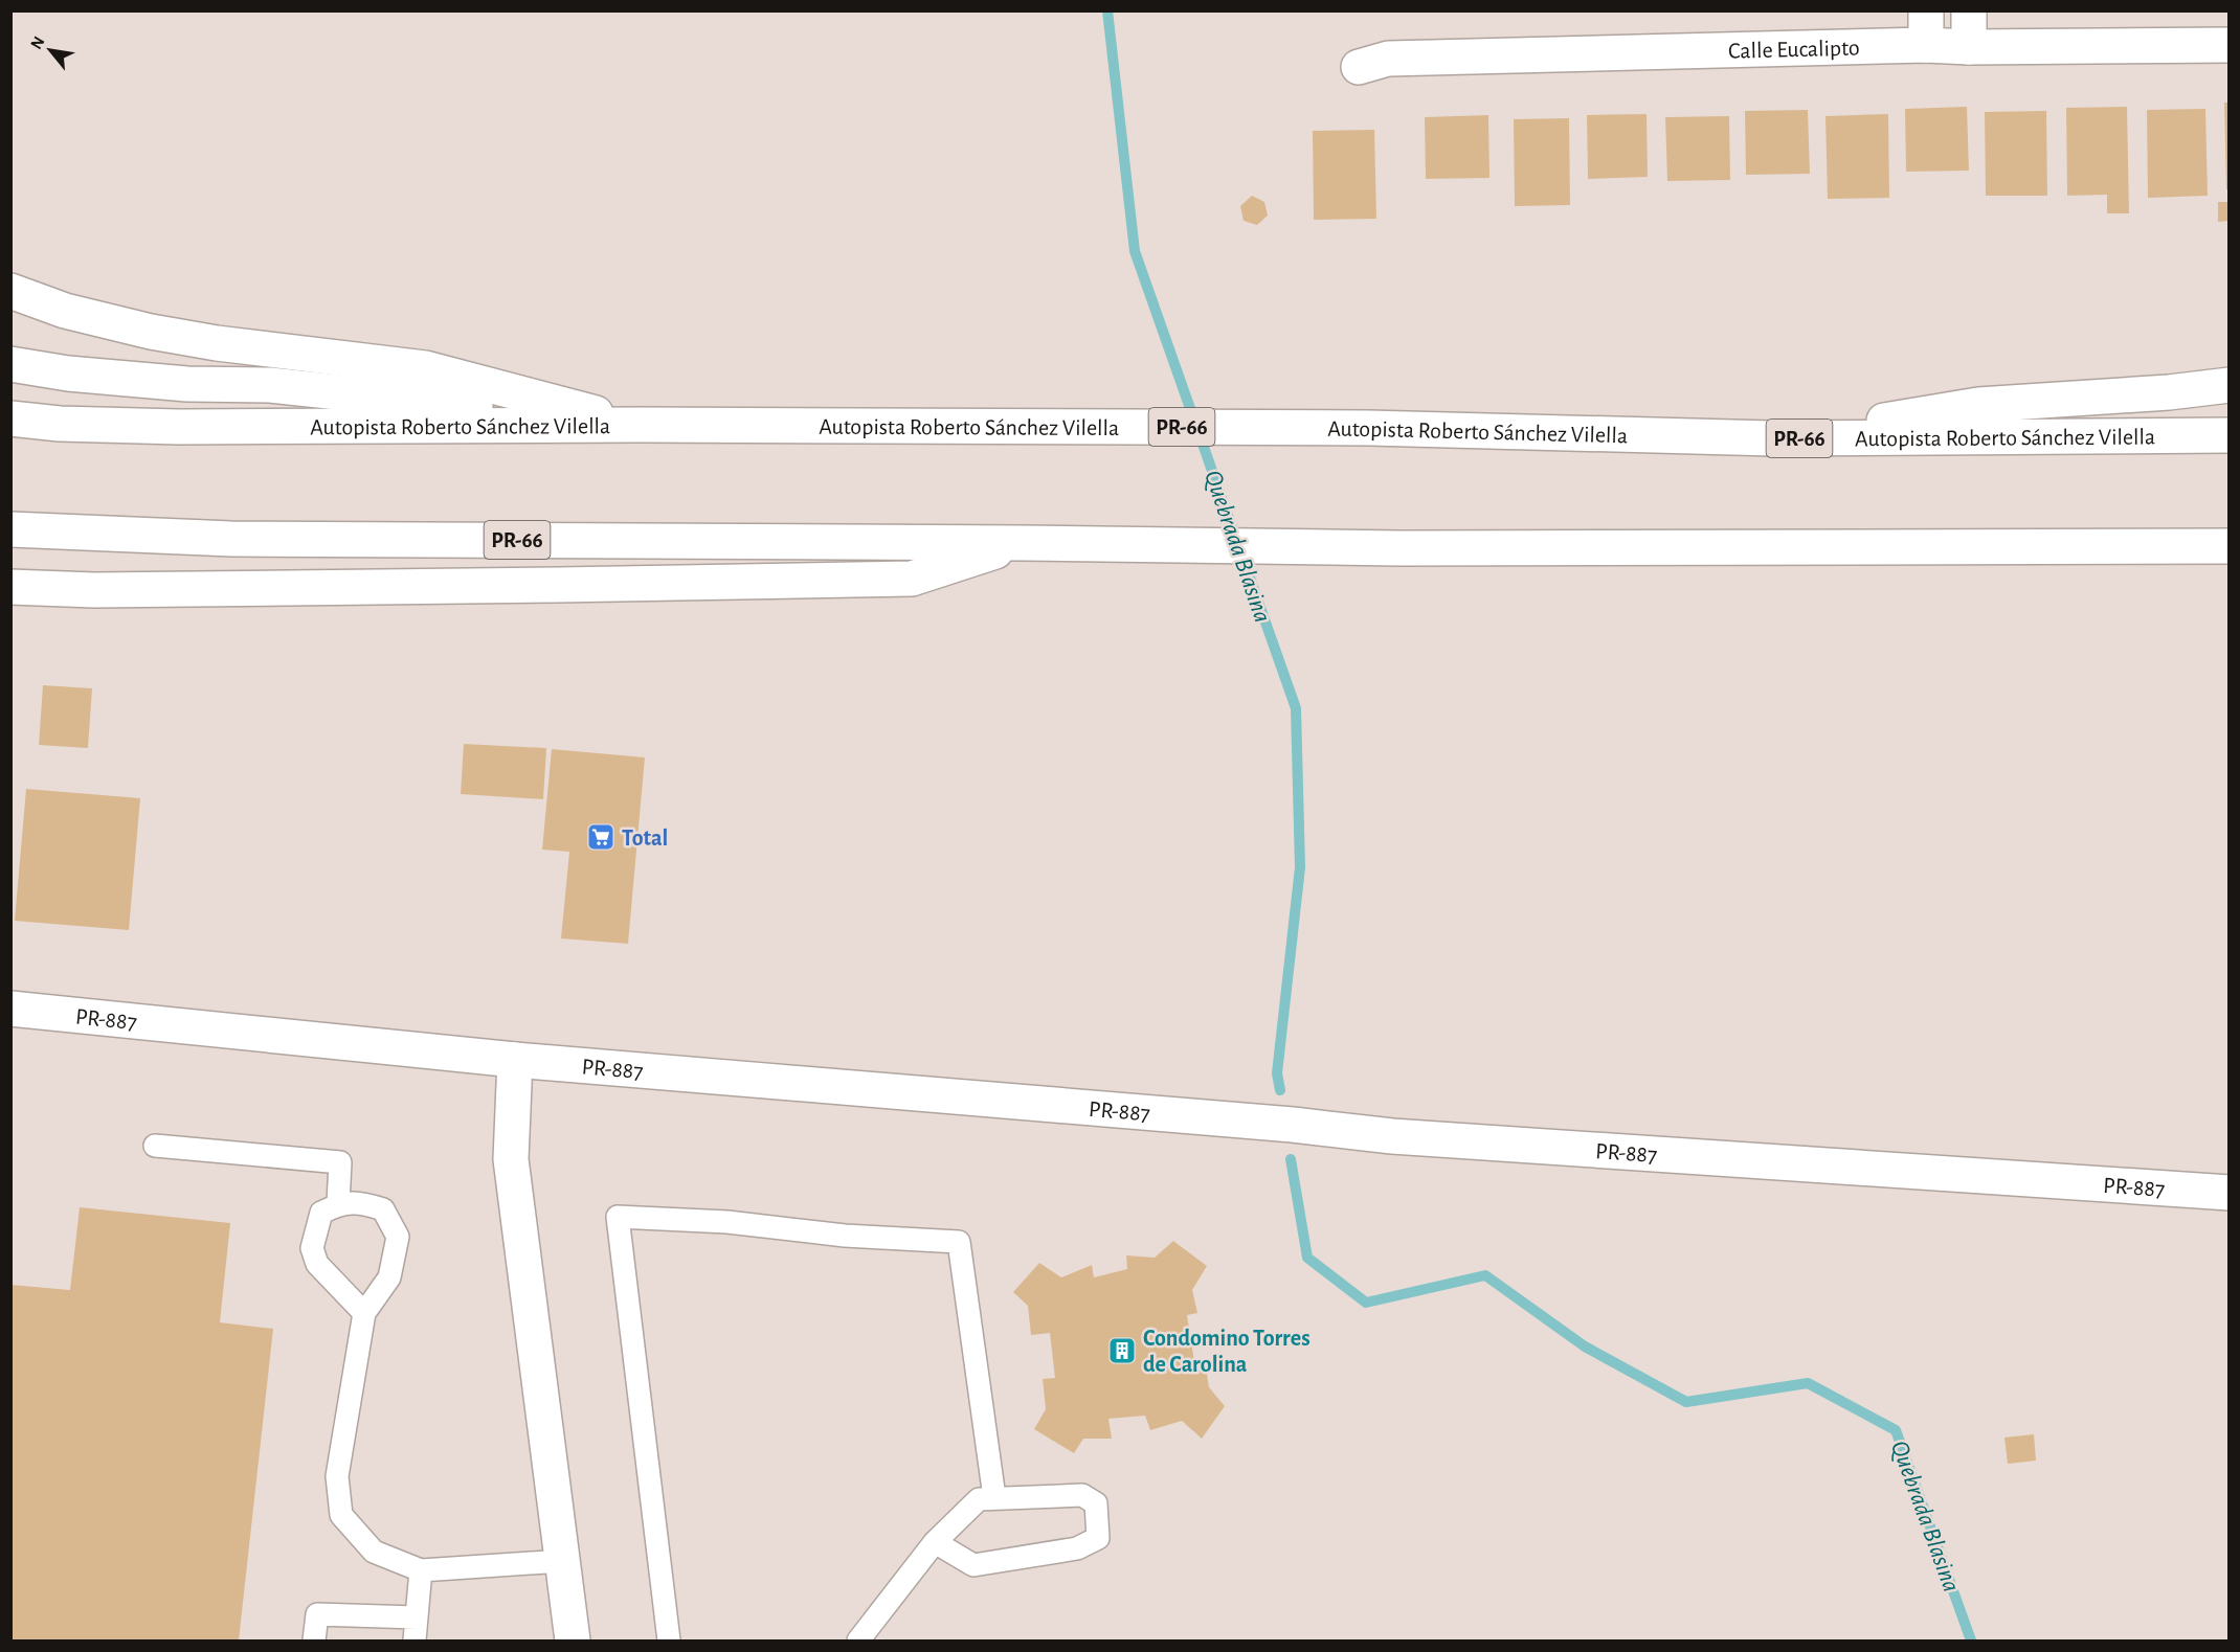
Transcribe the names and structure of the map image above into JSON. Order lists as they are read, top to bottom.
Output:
{
  "streets": {
    "main road": [
      "Calle Eucalipto",
      "Autopista Roberto Sánchez Vilella",
      "PR-66",
      "PR-887"
    ]
  },
  "water": ["Quebrada Blasina"],
  "places": {
    "supermarket": ["Total"],
    "building": ["Condomino Torres de Carolina"]
  },
  "north": "top left"
}
